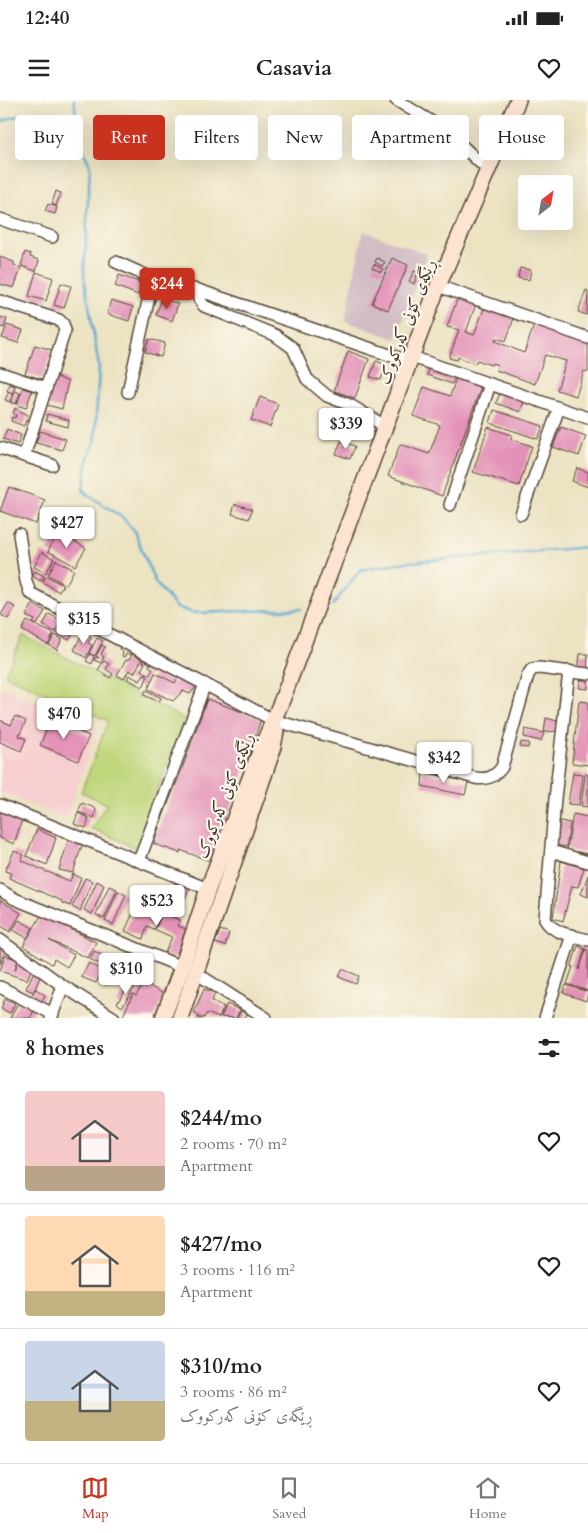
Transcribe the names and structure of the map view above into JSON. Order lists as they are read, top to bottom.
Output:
{
  "streets": {
    "street": ["ڕێگەی کۆنی کەرکووک"]
  },
  "north": "top right",
  "page": {
    "status": "12:40",
    "header": "Casavia",
    "chip": [
      "Buy",
      "Rent",
      "Filters",
      "New",
      "Apartment",
      "House"
    ],
    "price": [
      "$244",
      "$339",
      "$427",
      "$315",
      "$470",
      "$342",
      "$523",
      "$310"
    ],
    "heading": "8 homes",
    "list": [
      {
        "name": "$244/mo",
        "note": "2 rooms · 70 m² · Apartment"
      },
      {
        "name": "$427/mo",
        "note": "3 rooms · 116 m² · Apartment"
      },
      {
        "name": "$310/mo",
        "note": "3 rooms · 86 m² · ڕێگەی کۆنی کەرکووک"
      }
    ],
    "tabs": ["Map", "Saved", "Home"]
  }
}
